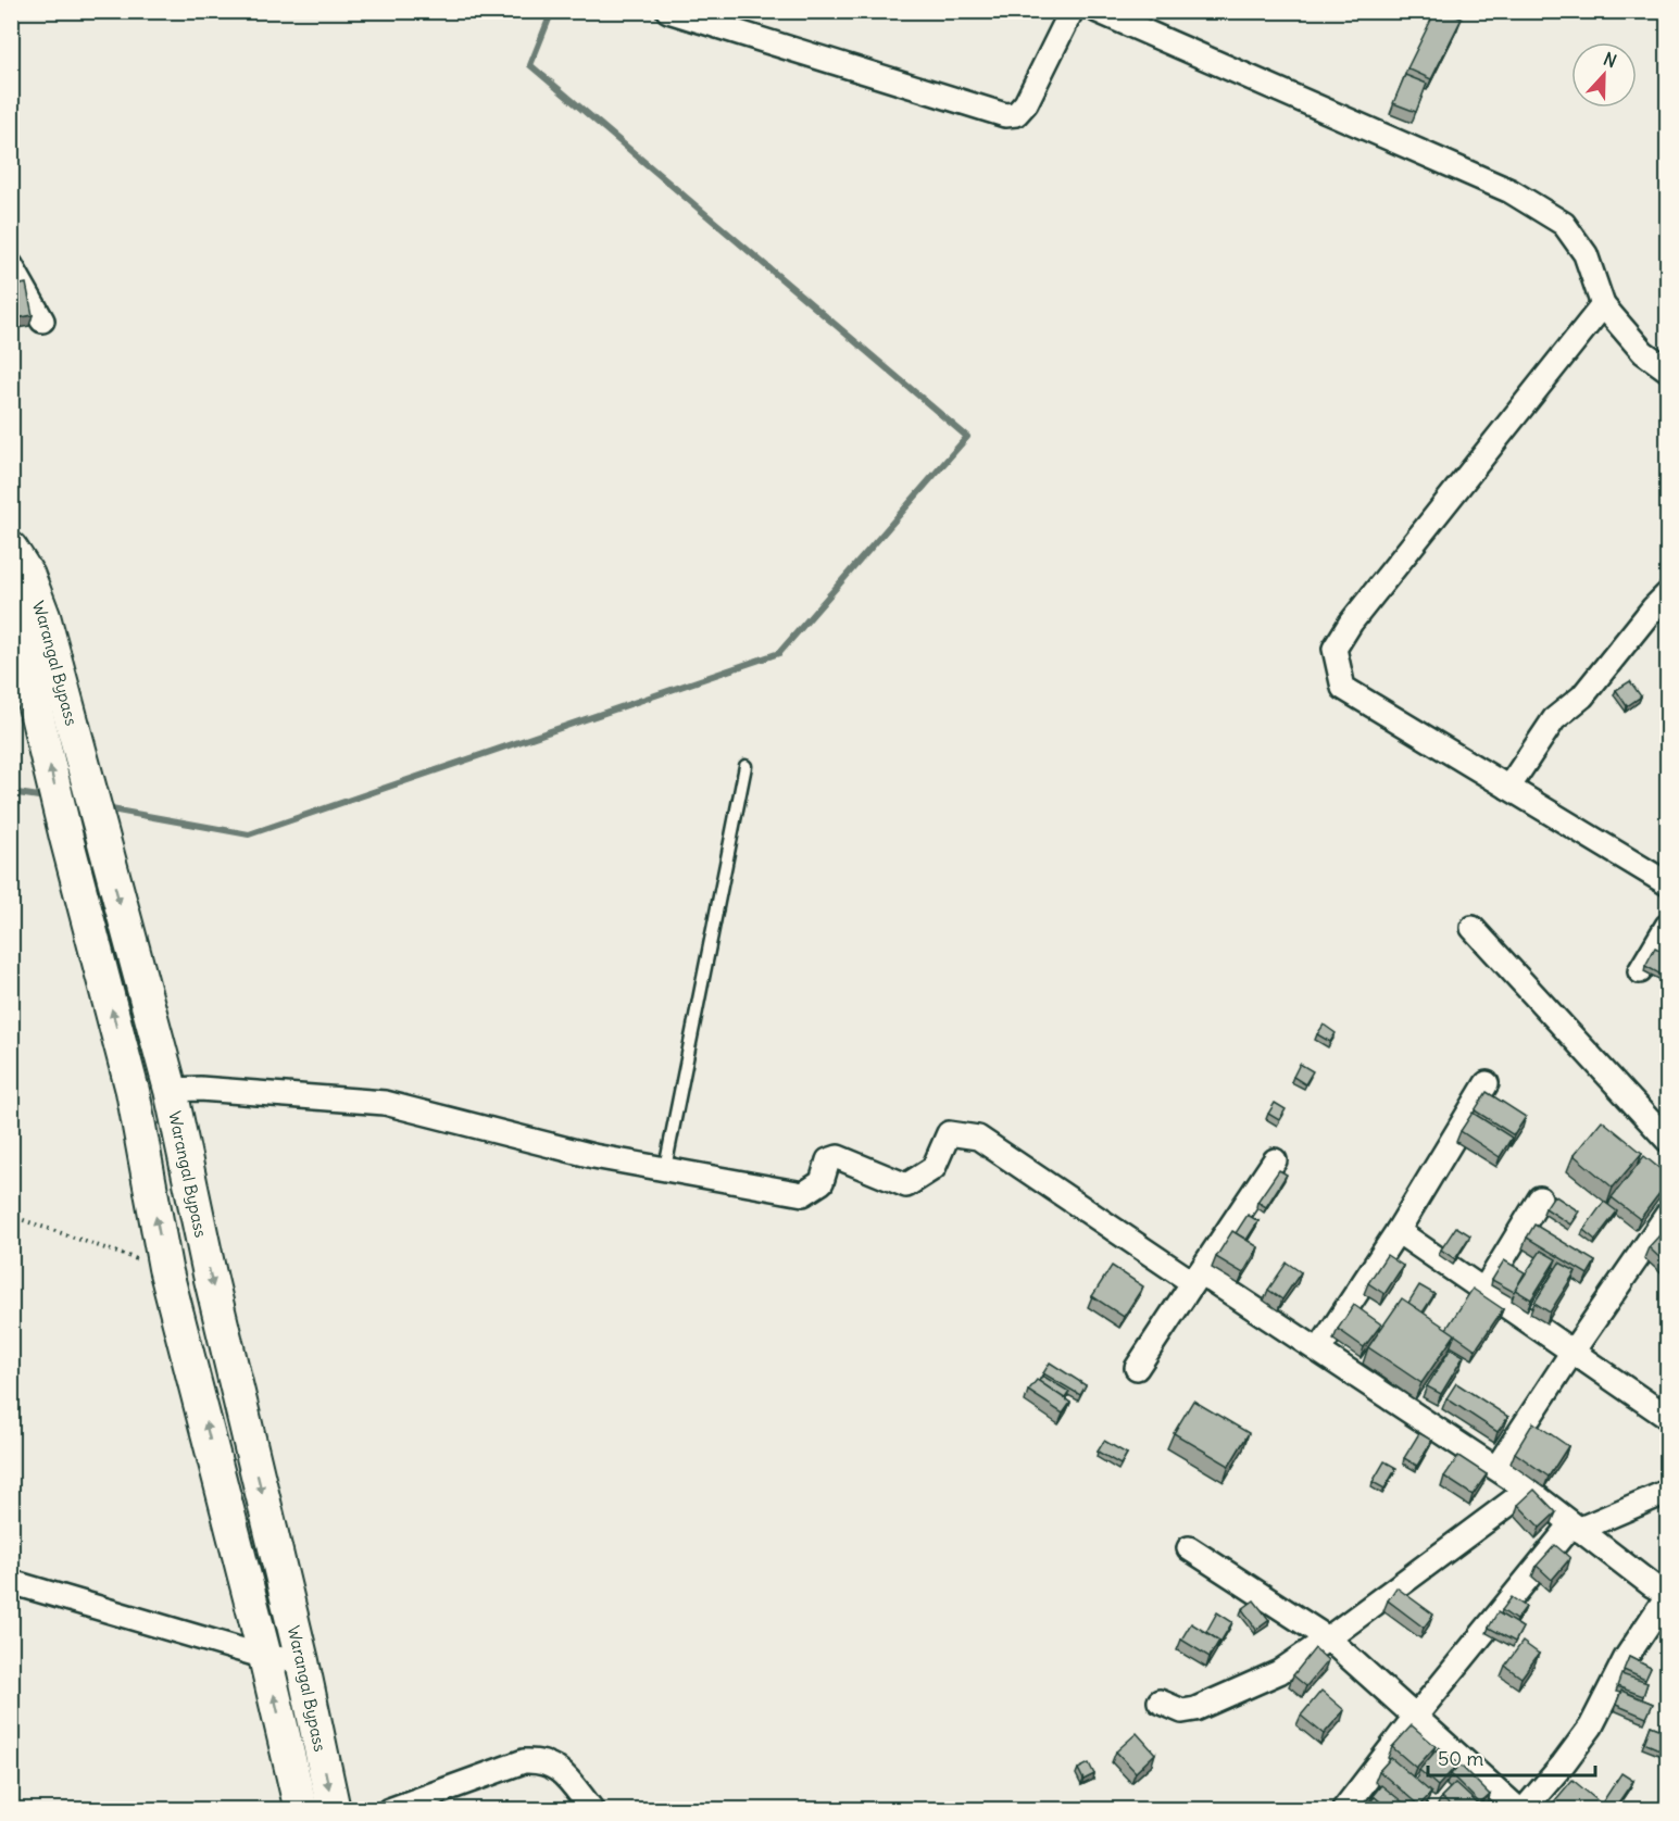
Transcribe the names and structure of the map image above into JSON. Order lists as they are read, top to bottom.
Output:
{
  "streets": {
    "main road": ["Warangal Bypass"]
  },
  "scale_bar": "50 m",
  "north": "top"
}
